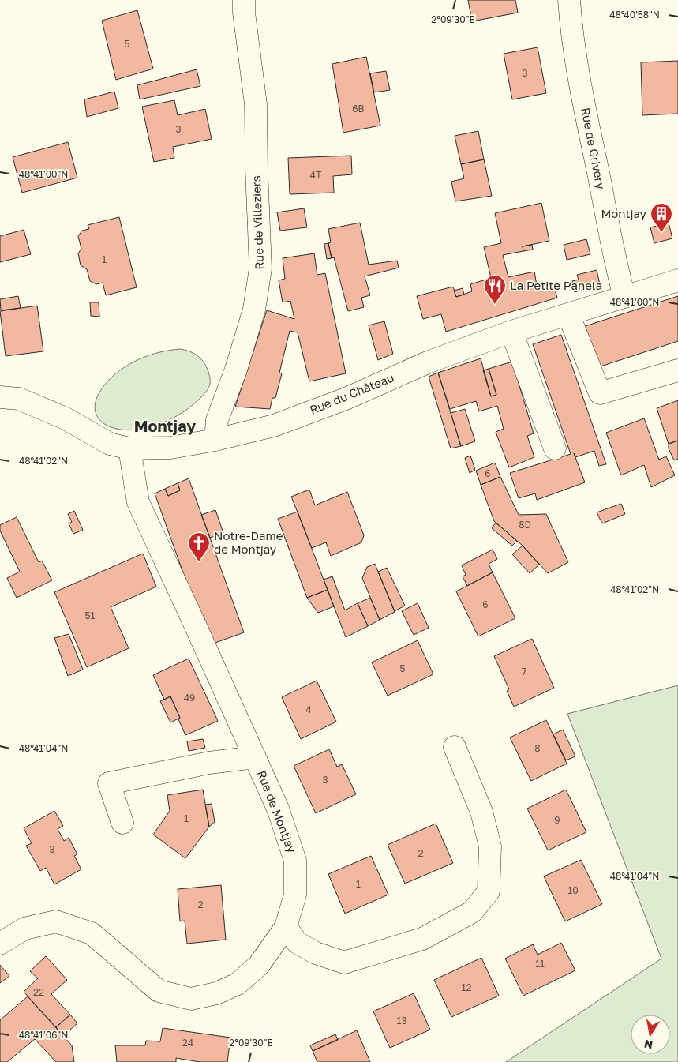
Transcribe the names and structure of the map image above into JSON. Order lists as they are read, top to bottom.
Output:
{
  "streets": {
    "street": [
      "Rue de Grivery",
      "Rue de Villeziers",
      "Rue du Château",
      "Rue de Montjay"
    ]
  },
  "crossings": [
    ["Rue de Grivery", "Rue du Château"],
    ["Rue de Villeziers", "Rue du Château"],
    ["Rue du Château", "Rue de Montjay"]
  ],
  "districts": ["Montjay"],
  "places": {
    "building": ["Montjay"],
    "restaurant": ["La Petite Panela"],
    "church": ["Notre-Dame de Montjay"]
  },
  "house_numbers": [
    "5",
    "3",
    "6B",
    "3",
    "4T",
    "1",
    "6",
    "8D",
    "6",
    "51",
    "5",
    "7",
    "49",
    "4",
    "8",
    "3",
    "1",
    "9",
    "3",
    "2",
    "1",
    "10",
    "2",
    "11",
    "12",
    "22",
    "13",
    "24"
  ],
  "north": "bottom",
  "coordinates": [
    "48°40'58\"N",
    "2°09'30\"E",
    "48°41'00\"N",
    "48°41'02\"N",
    "48°41'04\"N",
    "48°41'06\"N"
  ]
}
